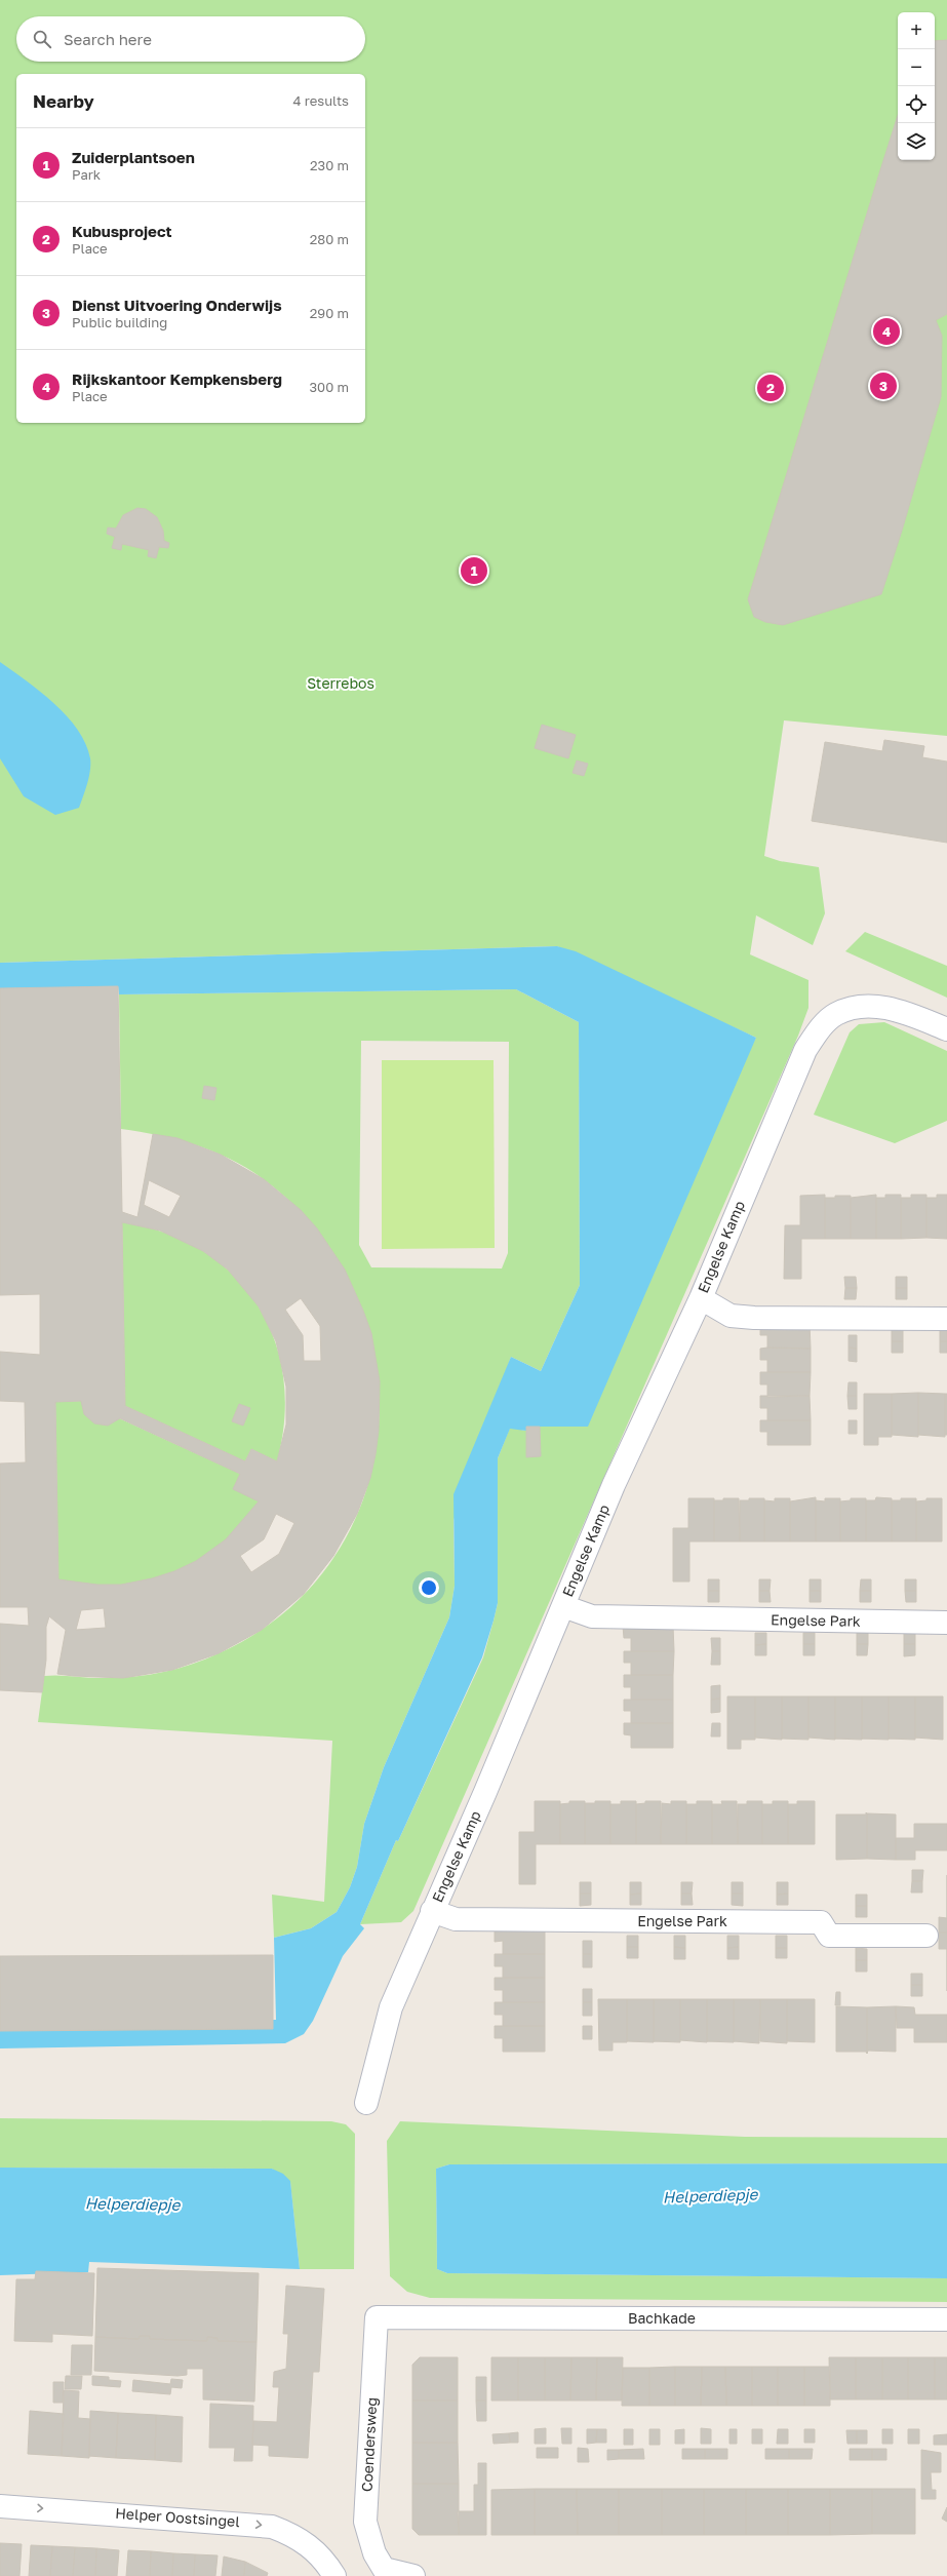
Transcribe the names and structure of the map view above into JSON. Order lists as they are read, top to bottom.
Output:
{
  "streets": {
    "street": [
      "Engelse Kamp",
      "Engelse Park",
      "Bachkade",
      "Coendersweg",
      "Helper Oostsingel"
    ]
  },
  "crossings": [
    ["Engelse Kamp", "Engelse Park"],
    ["Bachkade", "Coendersweg"]
  ],
  "one_way": ["Helper Oostsingel"],
  "water": ["Helperdiepje"],
  "parks": ["Sterrebos"],
  "page": {
    "map_buttons": ["+", "−"],
    "search": "Search here",
    "heading": ["Nearby", "4 results"],
    "list": [
      {
        "mark": "1",
        "name": "Zuiderplantsoen",
        "note": "Park",
        "value": "230 m"
      },
      {
        "mark": "2",
        "name": "Kubusproject",
        "note": "Place",
        "value": "280 m"
      },
      {
        "mark": "3",
        "name": "Dienst Uitvoering Onderwijs",
        "note": "Public building",
        "value": "290 m"
      },
      {
        "mark": "4",
        "name": "Rijkskantoor Kempkensberg",
        "note": "Place",
        "value": "300 m"
      }
    ],
    "pins": [
      "4",
      "3",
      "2",
      "1"
    ]
  }
}
